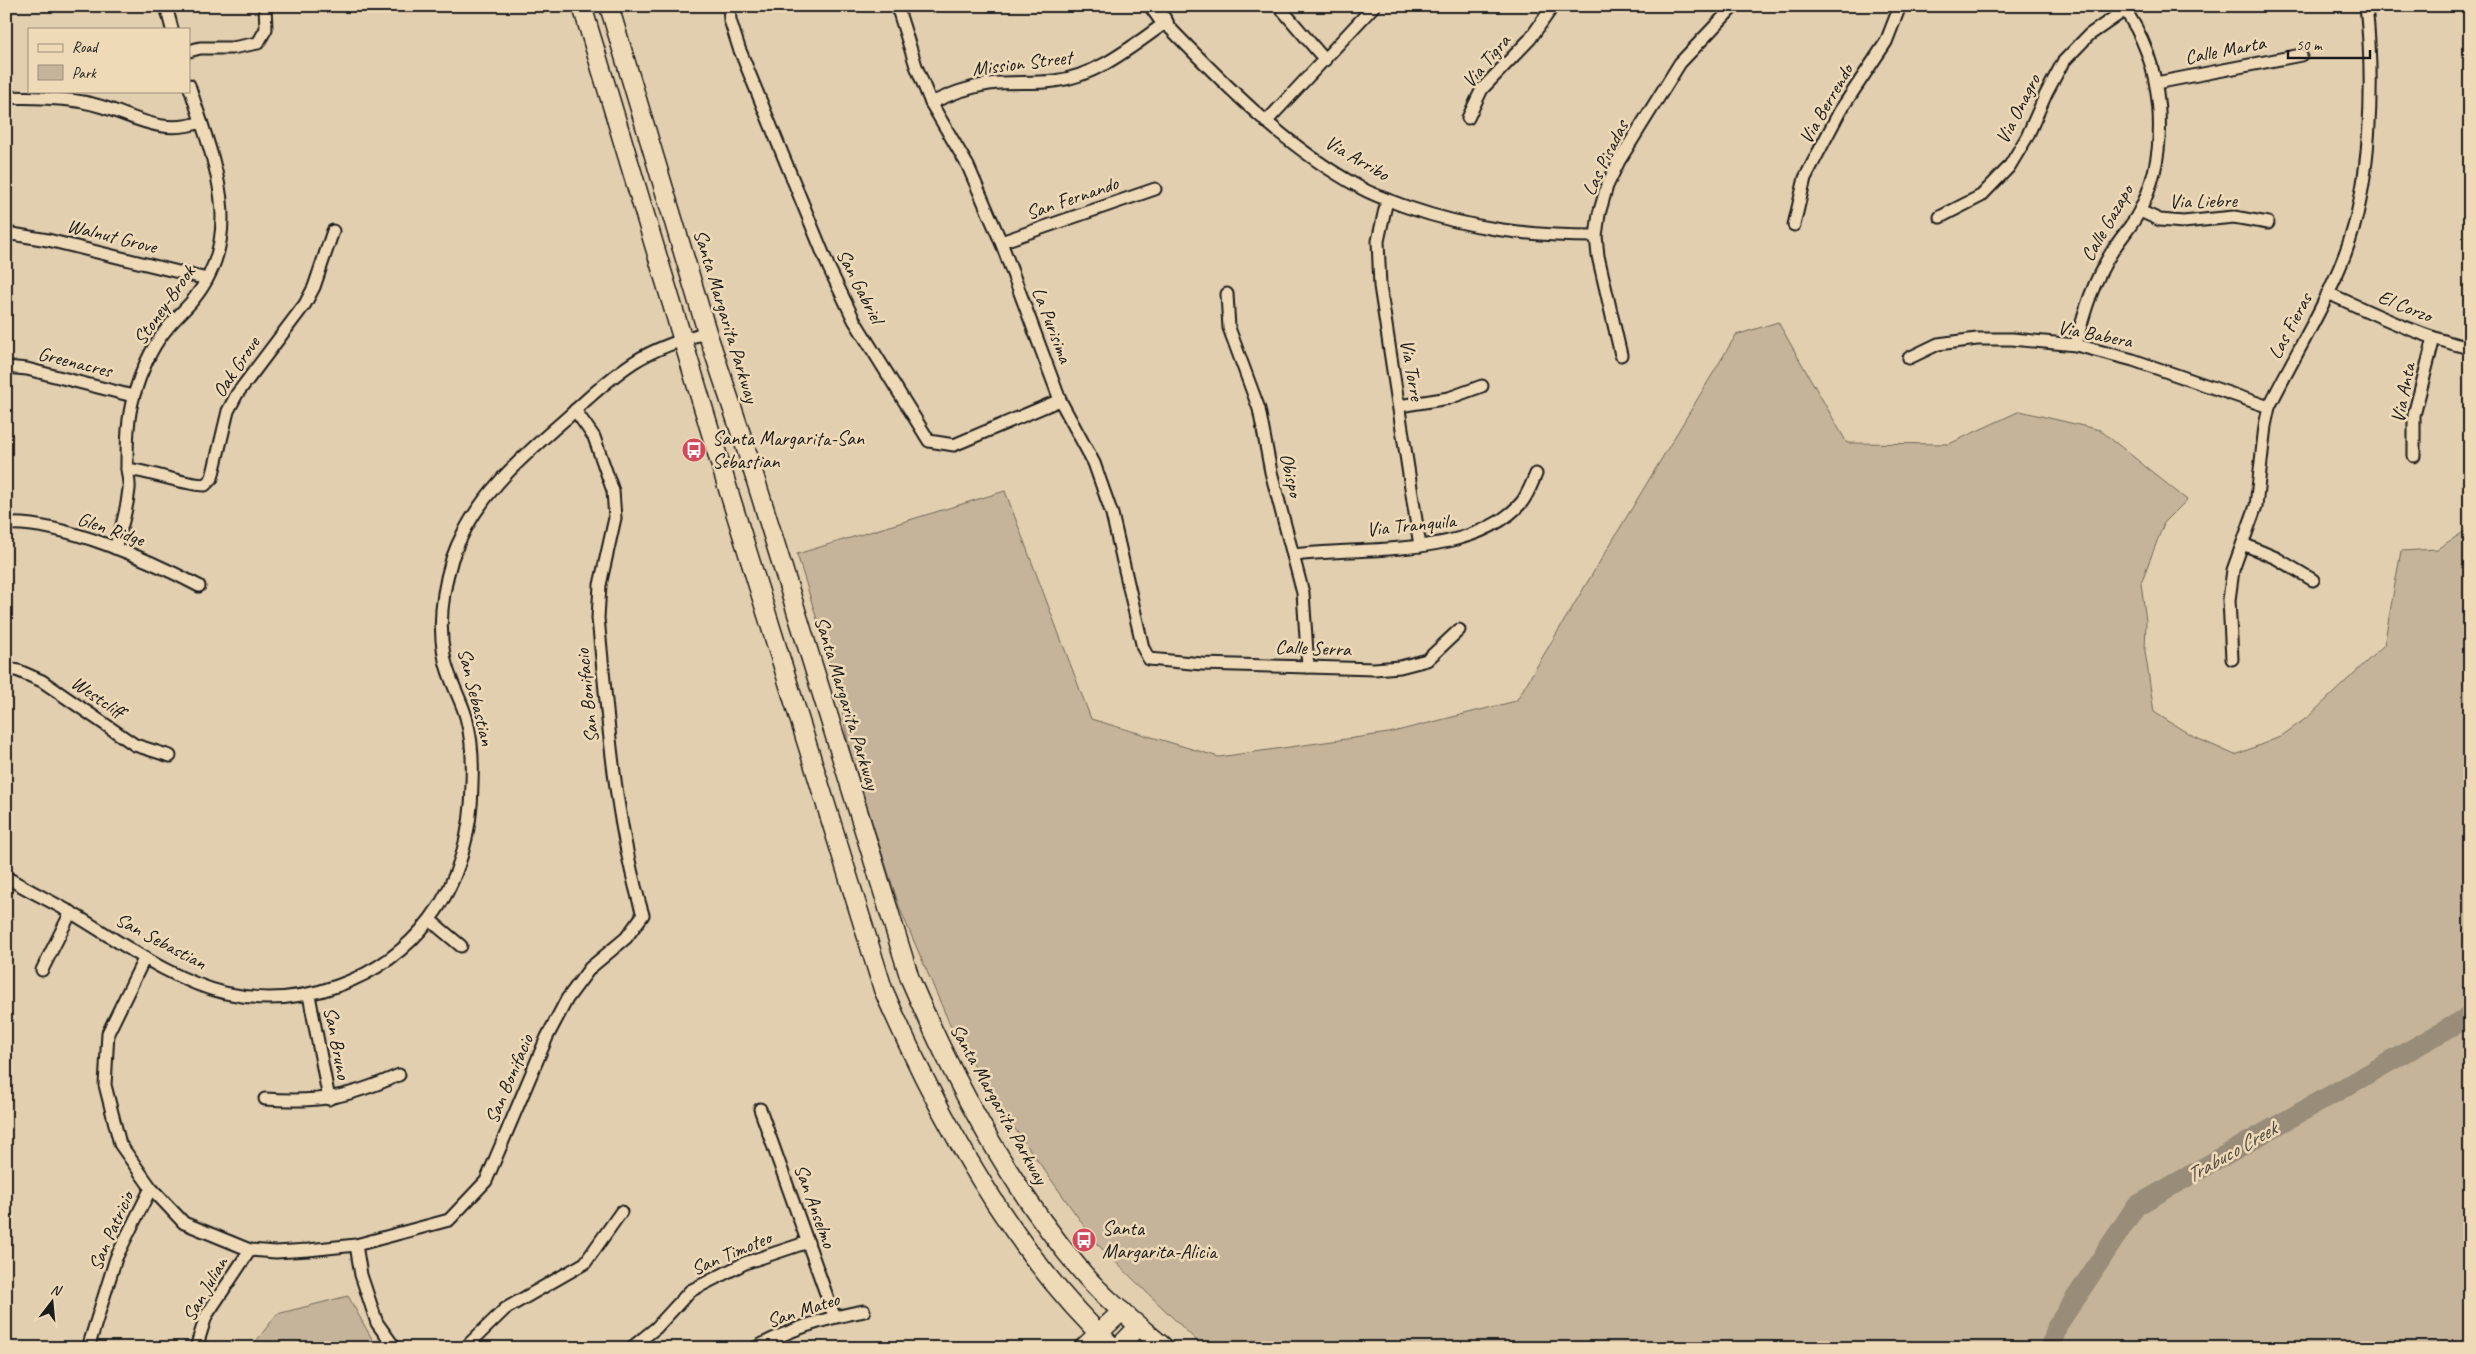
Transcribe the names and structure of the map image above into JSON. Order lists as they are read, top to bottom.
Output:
{
  "streets": {
    "main road": ["Santa Margarita Parkway"],
    "street": [
      "Calle Marta",
      "Via Tigra",
      "Mission Street",
      "Via Berrendo",
      "Via Onagro",
      "Via Arribo",
      "Las Pisadas",
      "San Fernando",
      "Via Liebre",
      "Calle Gazapo",
      "Walnut Grove",
      "San Gabriel",
      "Stoney-Brook",
      "El Corzo",
      "La Purisima",
      "Las Fieras",
      "Via Babera",
      "Greenacres",
      "Oak Grove",
      "Via Torre",
      "Via Anta",
      "Obispo",
      "Via Tranquila",
      "Glen Ridge",
      "Calle Serra",
      "San Bonifacio",
      "Westcliff",
      "San Sebastian",
      "San Bruno",
      "San Anselmo",
      "San Patricio",
      "San Timoteo",
      "San Julian",
      "San Mateo"
    ]
  },
  "crossings": [
    ["Calle Marta", "Calle Gazapo"],
    ["Mission Street", "Via Arribo"],
    ["Mission Street", "La Purisima"],
    ["Via Onagro", "Calle Gazapo"],
    ["Via Arribo", "Las Pisadas"],
    ["Via Arribo", "Via Torre"],
    ["San Fernando", "La Purisima"],
    ["Via Liebre", "Calle Gazapo"],
    ["Calle Gazapo", "Via Babera"],
    ["Walnut Grove", "Stoney-Brook"],
    ["San Gabriel", "La Purisima"],
    ["Stoney-Brook", "Greenacres"],
    ["Stoney-Brook", "Oak Grove"],
    ["Stoney-Brook", "Glen Ridge"],
    ["El Corzo", "Las Fieras"],
    ["El Corzo", "Via Anta"],
    ["Santa Margarita Parkway", "San Sebastian"],
    ["La Purisima", "Calle Serra"],
    ["Las Fieras", "Via Babera"],
    ["Via Torre", "Via Tranquila"],
    ["Obispo", "Via Tranquila"],
    ["Obispo", "Calle Serra"],
    ["San Bonifacio", "San Sebastian"],
    ["San Bonifacio", "San Patricio"],
    ["San Bonifacio", "San Julian"],
    ["San Sebastian", "San Bruno"],
    ["San Anselmo", "San Timoteo"],
    ["San Anselmo", "San Mateo"]
  ],
  "water": ["Trabuco Creek"],
  "places": {
    "bus stop": ["Santa Margarita-San Sebastian", "Santa Margarita-Alicia"]
  },
  "legend": ["Road", "Park"],
  "scale_bar": "50 m",
  "north": "top"
}
